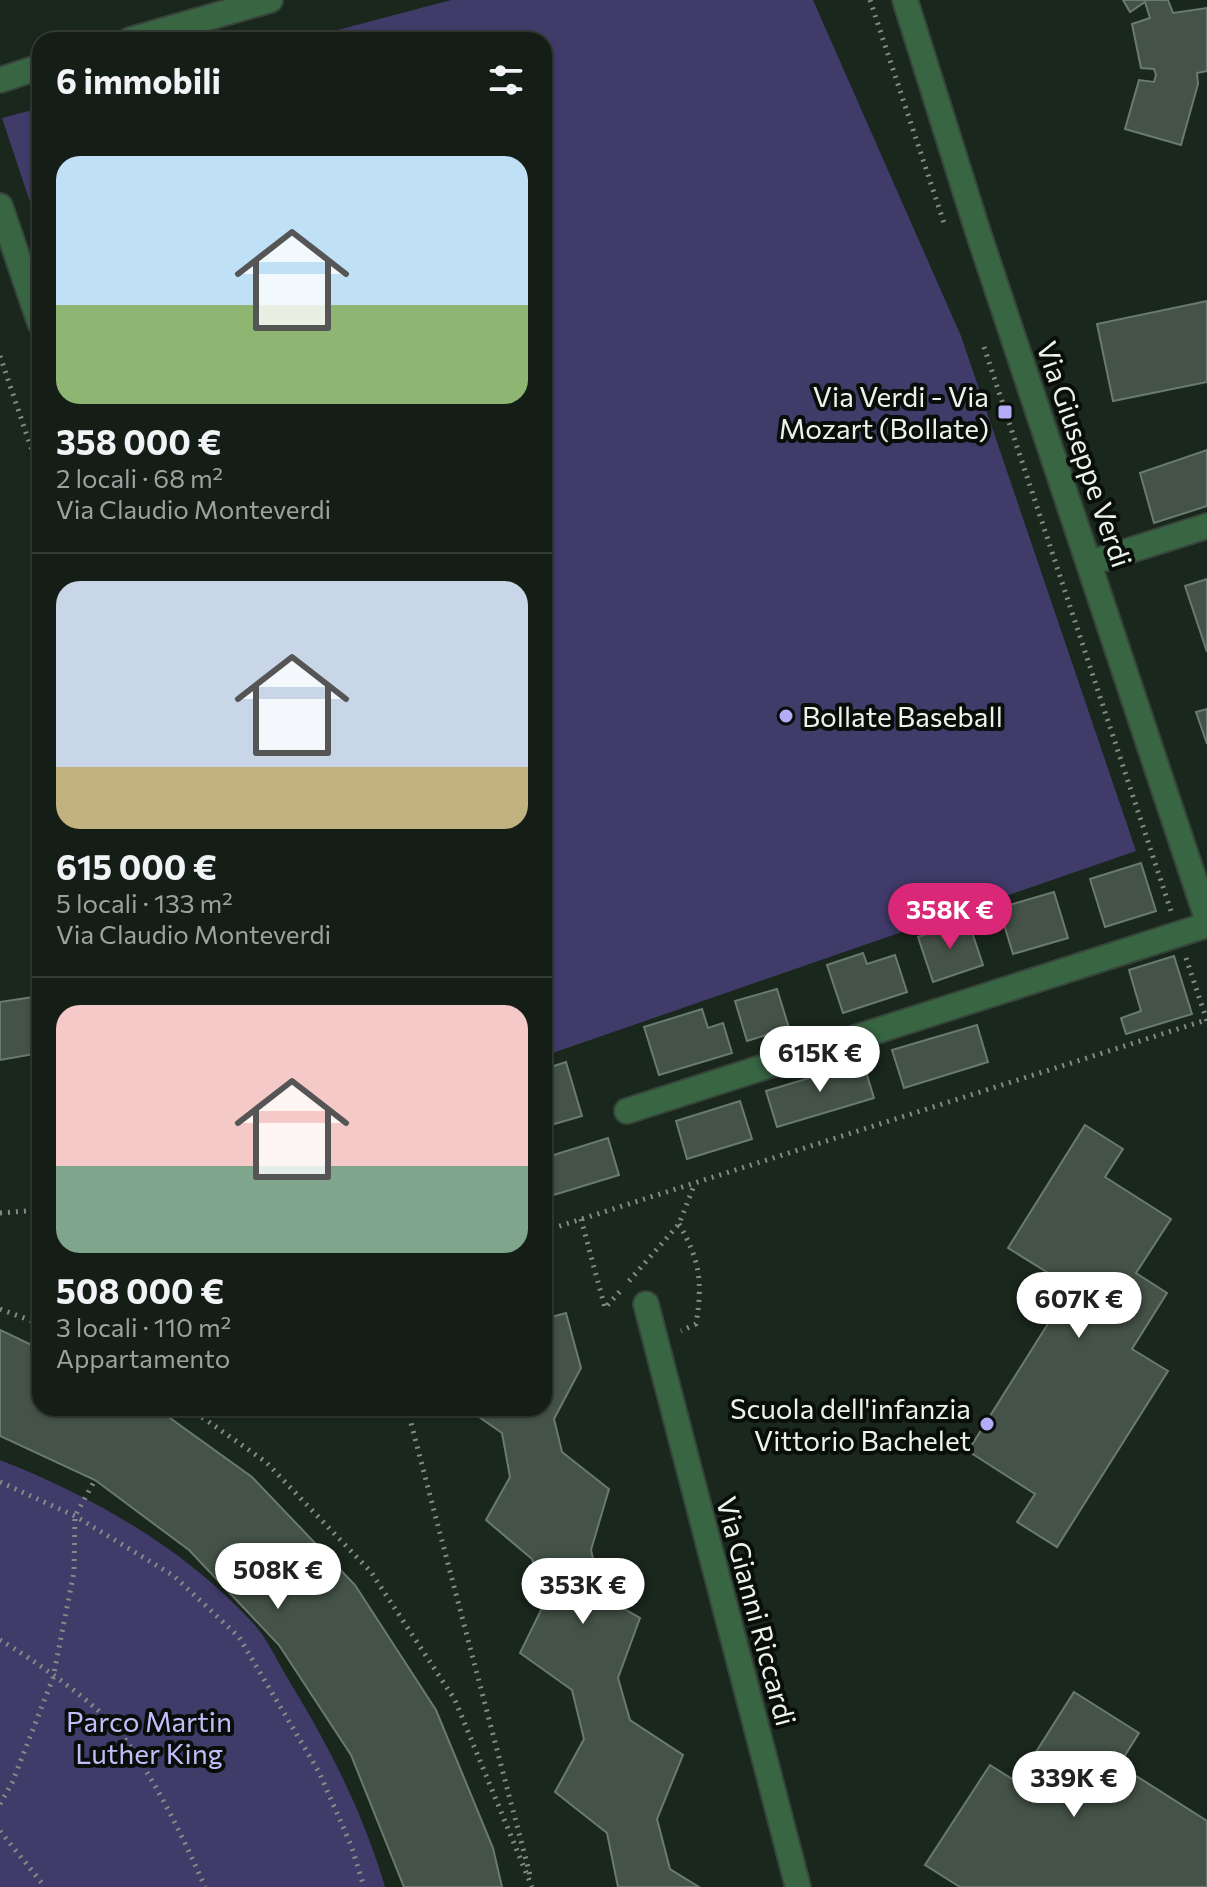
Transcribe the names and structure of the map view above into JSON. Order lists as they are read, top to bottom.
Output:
{
  "streets": {
    "street": ["Via Giuseppe Verdi", "Via Gianni Riccardi"]
  },
  "parks": ["Parco Martin Luther King"],
  "places": {
    "transit": ["Via Verdi - Via Mozart (Bollate)"],
    "other": ["Bollate Baseball", "Scuola dell'infanzia Vittorio Bachelet"]
  },
  "page": {
    "heading": "6 immobili",
    "list": [
      {
        "name": "358 000 €",
        "note": "2 locali · 68 m² · Via Claudio Monteverdi"
      },
      {
        "name": "615 000 €",
        "note": "5 locali · 133 m² · Via Claudio Monteverdi"
      },
      {
        "name": "508 000 €",
        "note": "3 locali · 110 m² · Appartamento"
      }
    ],
    "price": [
      "358K €",
      "615K €",
      "607K €",
      "508K €",
      "353K €",
      "339K €"
    ]
  }
}
